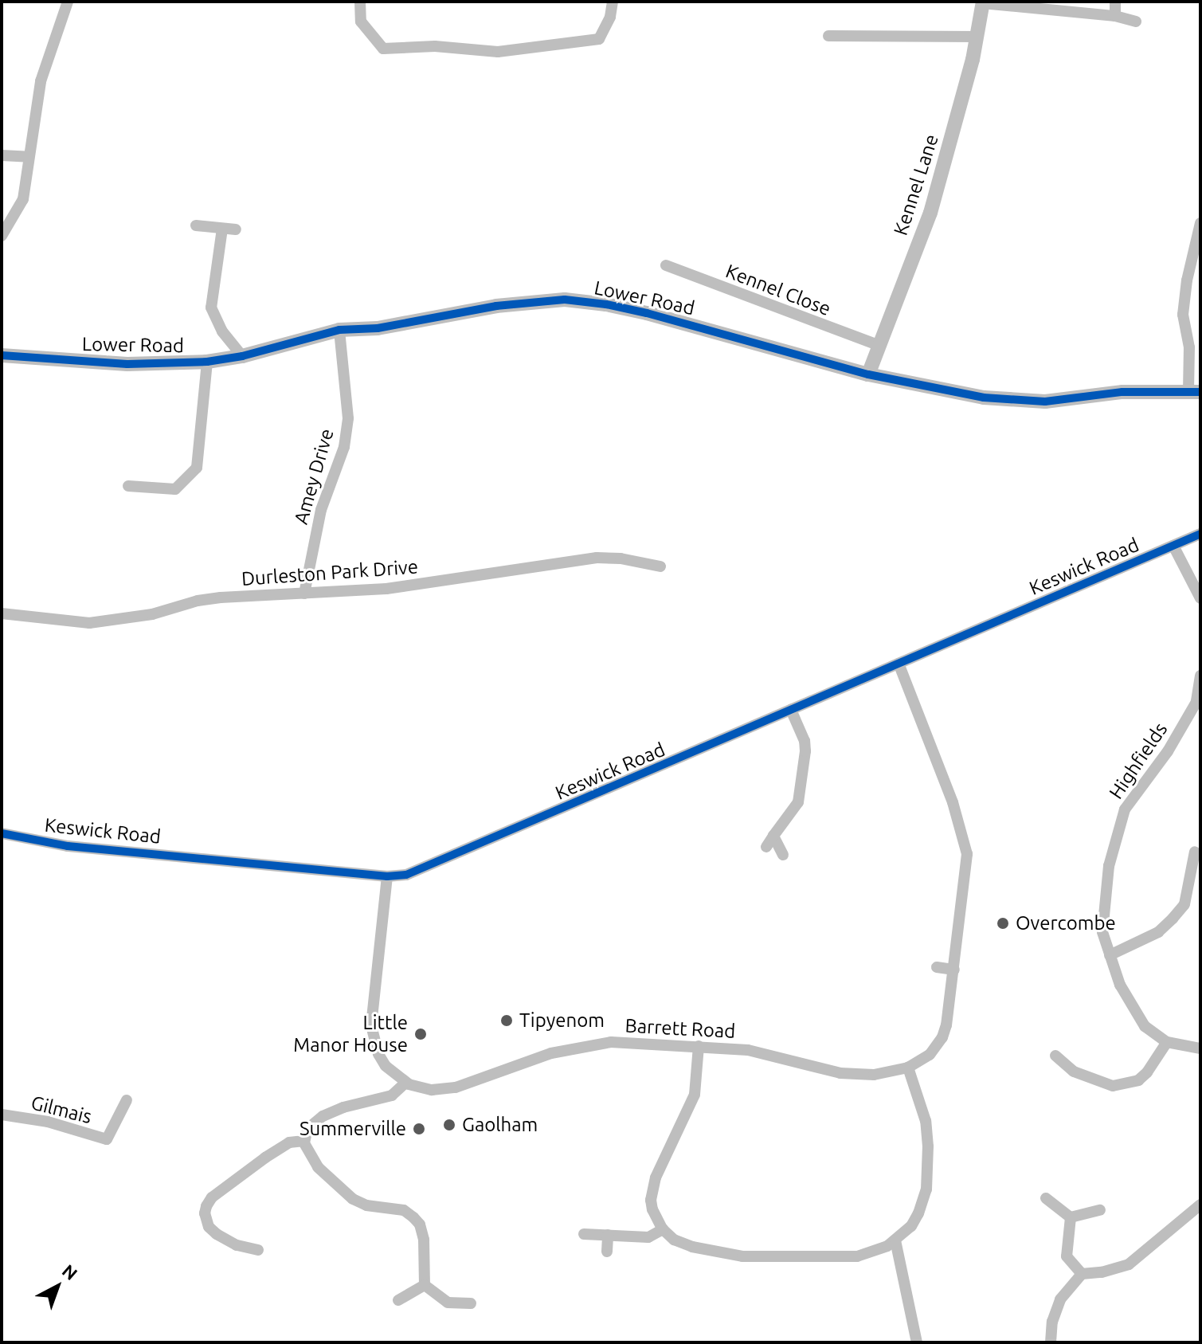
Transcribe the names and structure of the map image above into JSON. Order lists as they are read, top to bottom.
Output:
{
  "streets": {
    "street": [
      "Kennel Lane",
      "Kennel Close",
      "Lower Road",
      "Amey Drive",
      "Keswick Road",
      "Durleston Park Drive",
      "Highfields",
      "Barrett Road",
      "Gilmais"
    ]
  },
  "crossings": [
    ["Kennel Lane", "Kennel Close"],
    ["Kennel Lane", "Lower Road"],
    ["Lower Road", "Amey Drive"],
    ["Amey Drive", "Durleston Park Drive"],
    ["Keswick Road", "Barrett Road"]
  ],
  "places": [
    "Overcombe",
    "Tipyenom",
    "Little Manor House",
    "Gaolham",
    "Summerville"
  ],
  "north": "top right"
}
